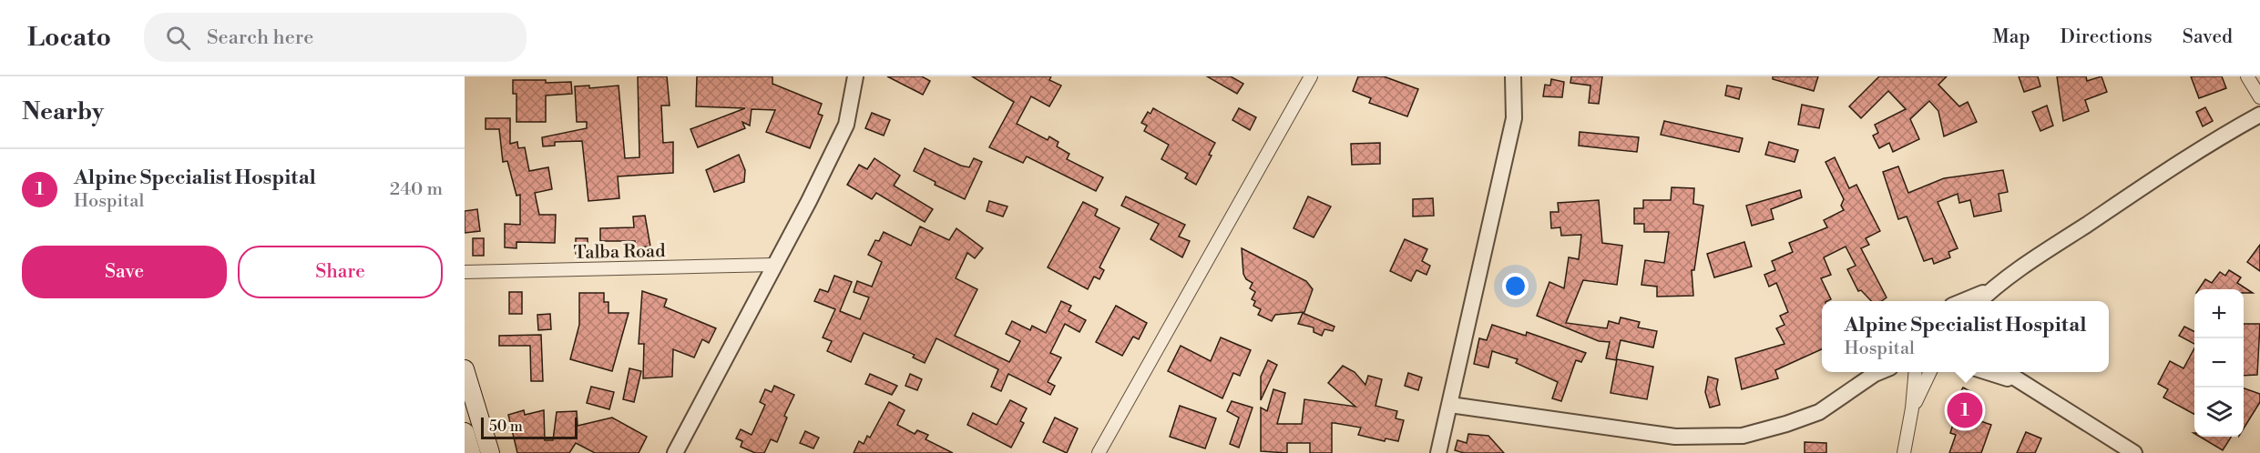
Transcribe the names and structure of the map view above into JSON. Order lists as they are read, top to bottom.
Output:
{
  "streets": {
    "street": ["Talba Road"]
  },
  "scale_bar": "50 m",
  "page": {
    "header": "Locato",
    "search": "Search here",
    "nav": ["Map", "Directions", "Saved"],
    "heading": "Nearby",
    "list": [
      {
        "mark": "1",
        "name": "Alpine Specialist Hospital",
        "note": "Hospital",
        "value": "240 m"
      }
    ],
    "buttons": ["Save", "Share"],
    "map_buttons": ["+", "−"],
    "popup": ["Alpine Specialist Hospital", "Hospital"],
    "pins": "1",
    "scale": "50 m"
  }
}
